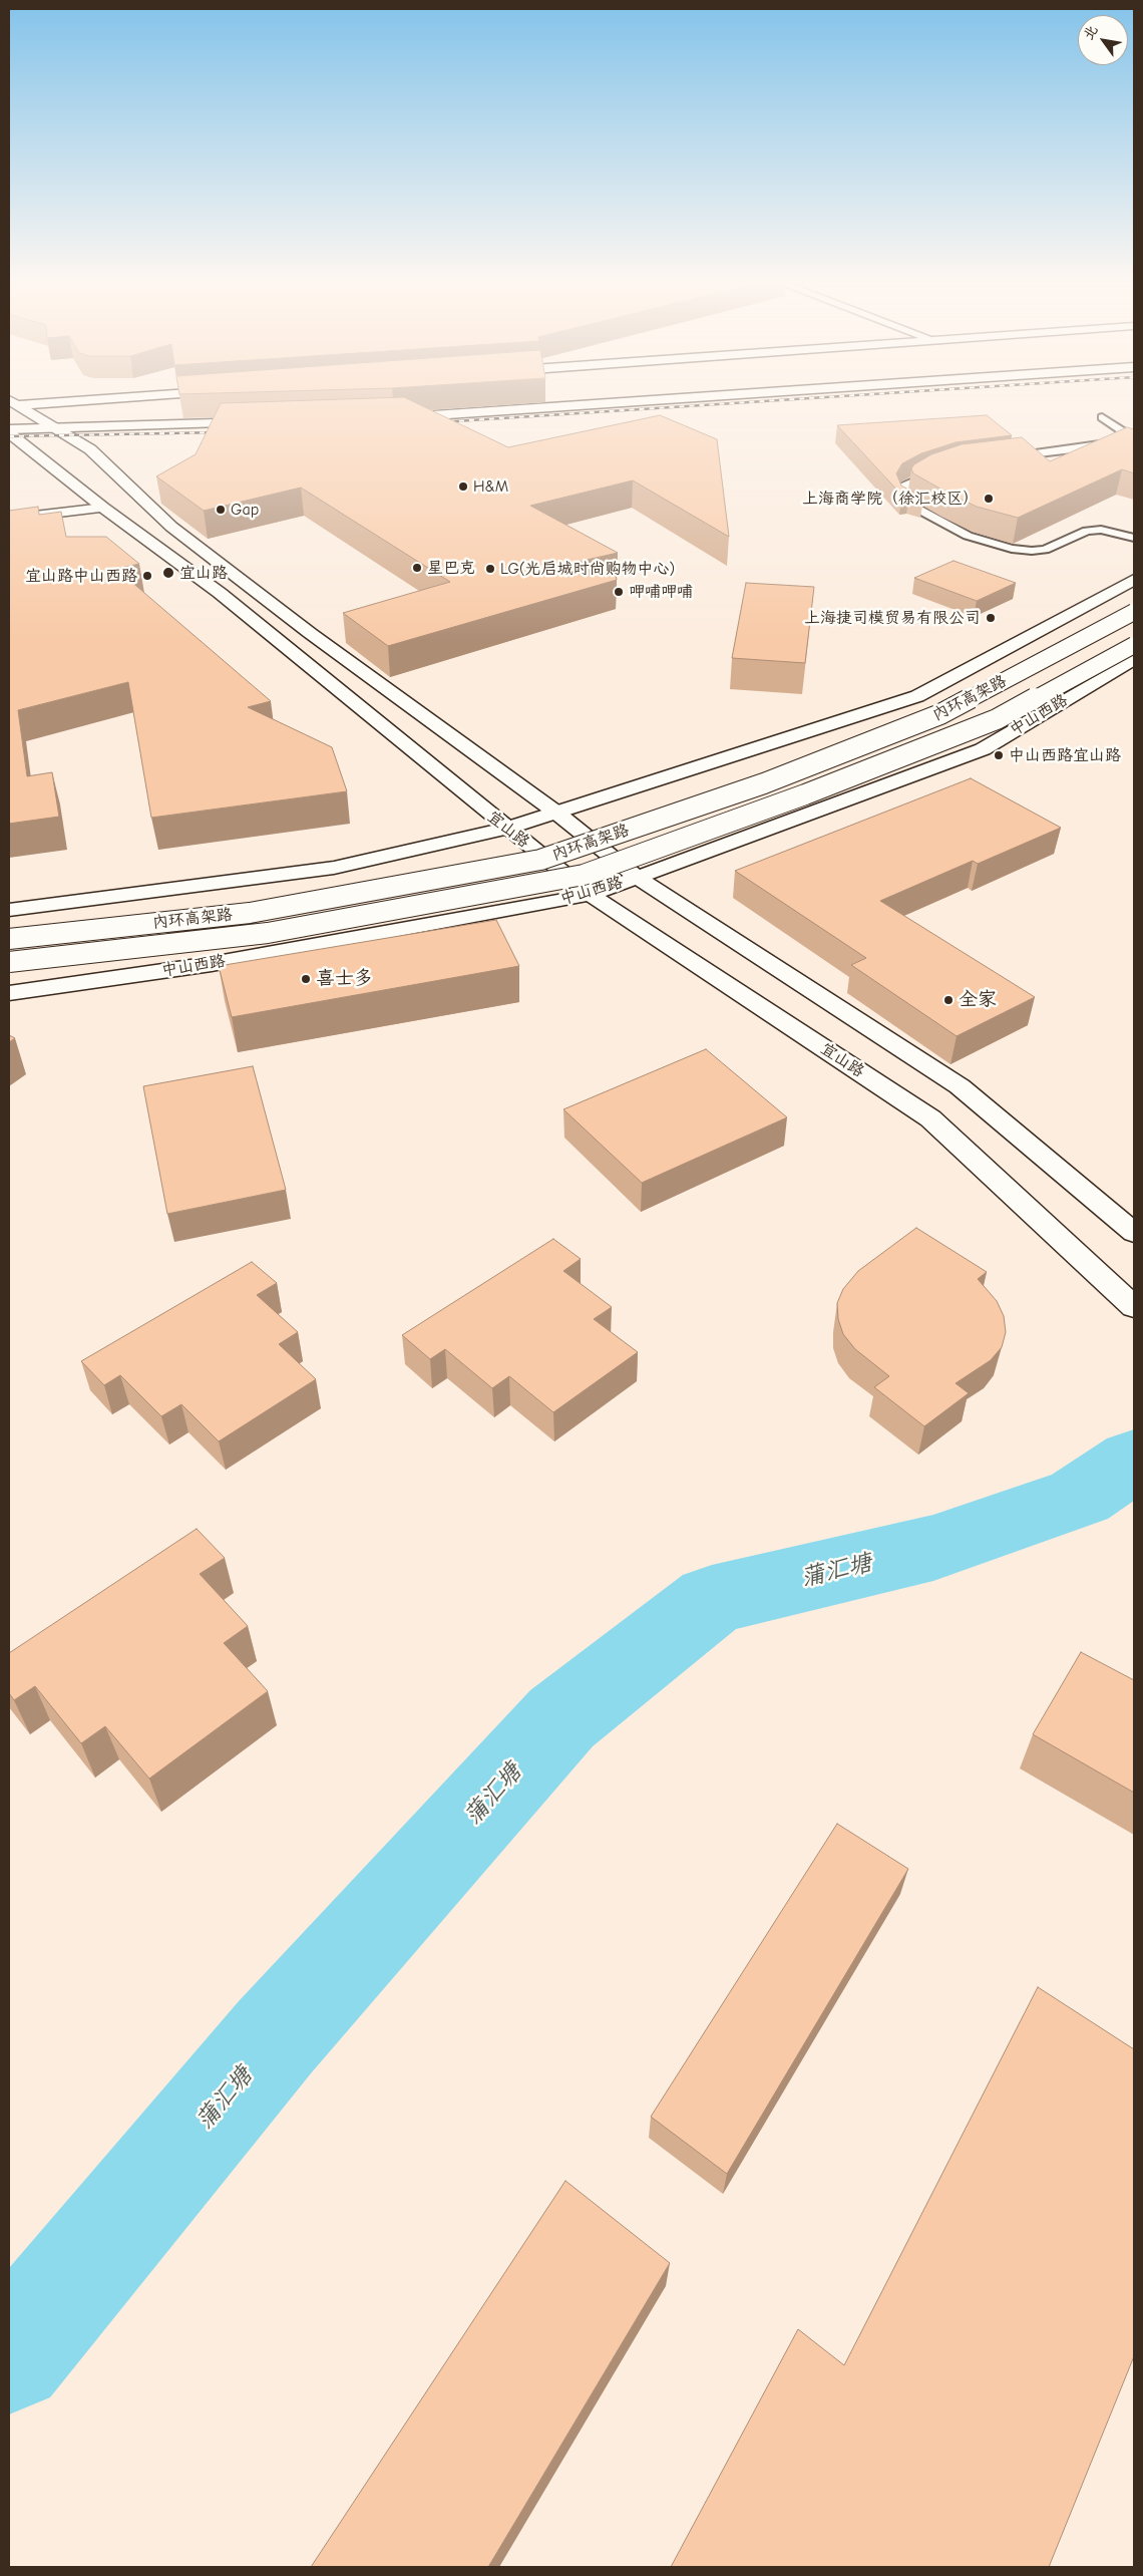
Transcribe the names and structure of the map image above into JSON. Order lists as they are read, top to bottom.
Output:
{
  "streets": {
    "main road": ["内环高架路", "中山西路", "宜山路"]
  },
  "crossings": [
    ["中山西路", "宜山路"]
  ],
  "water": ["蒲汇塘"],
  "places": [
    "H&M",
    "上海商学院（徐汇校区）",
    "Gap",
    "星巴克",
    "LG(光启城时尚购物中心)",
    "宜山路",
    "宜山路中山西路",
    "呷哺呷哺",
    "上海捷司模贸易有限公司",
    "中山西路宜山路",
    "喜士多",
    "全家"
  ],
  "north": "top left"
}
